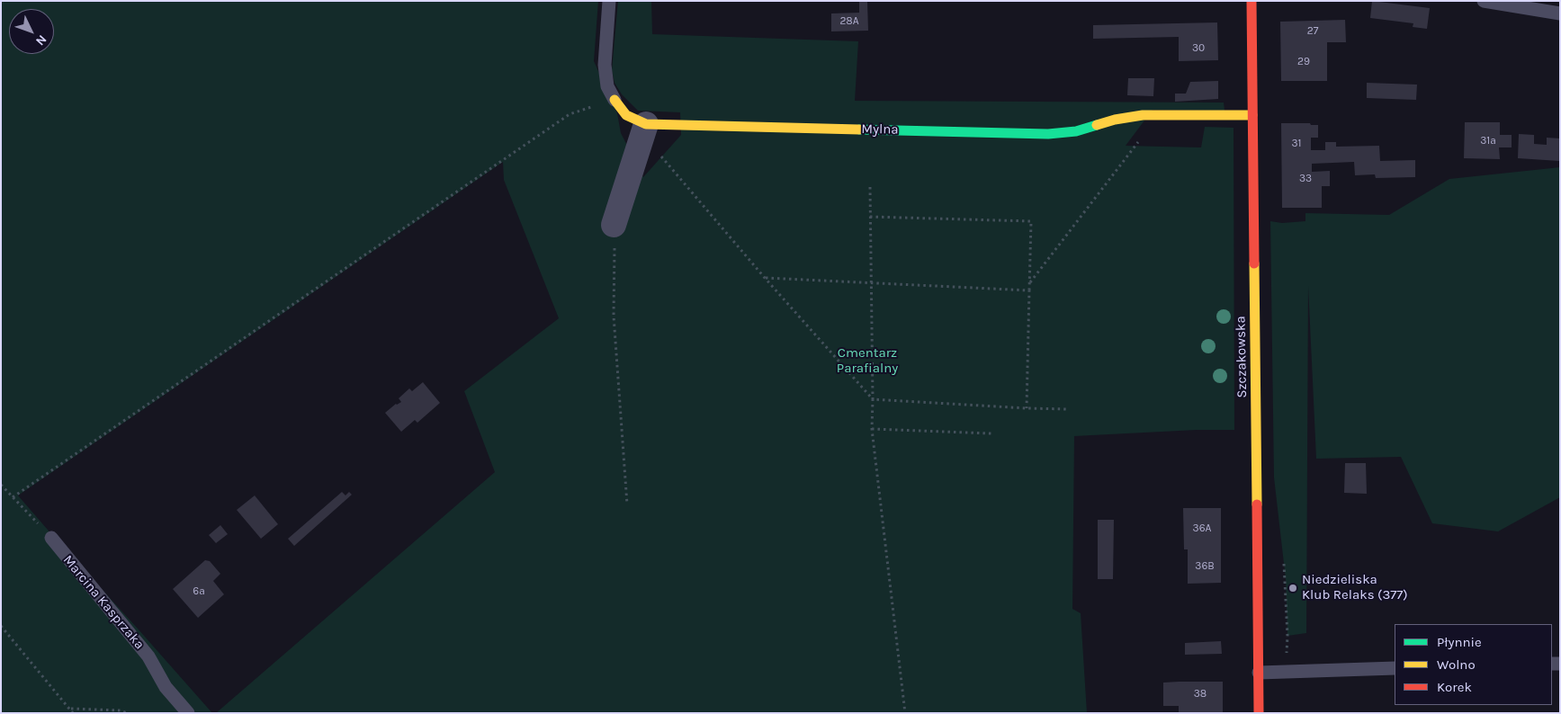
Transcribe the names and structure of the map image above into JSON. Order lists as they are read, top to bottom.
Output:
{
  "streets": {
    "street": ["Mylna", "Szczakowska"],
    "lane": ["Marcina Kasprzaka"]
  },
  "crossings": [
    ["Mylna", "Szczakowska"]
  ],
  "parks": ["Cmentarz Parafialny"],
  "places": ["Niedzieliska Klub Relaks (377)"],
  "house_numbers": [
    "28A",
    "27",
    "30",
    "29",
    "31a",
    "31",
    "33",
    "36A",
    "36B",
    "6a",
    "38"
  ],
  "legend": ["Płynnie", "Wolno", "Korek"],
  "north": "bottom right"
}
